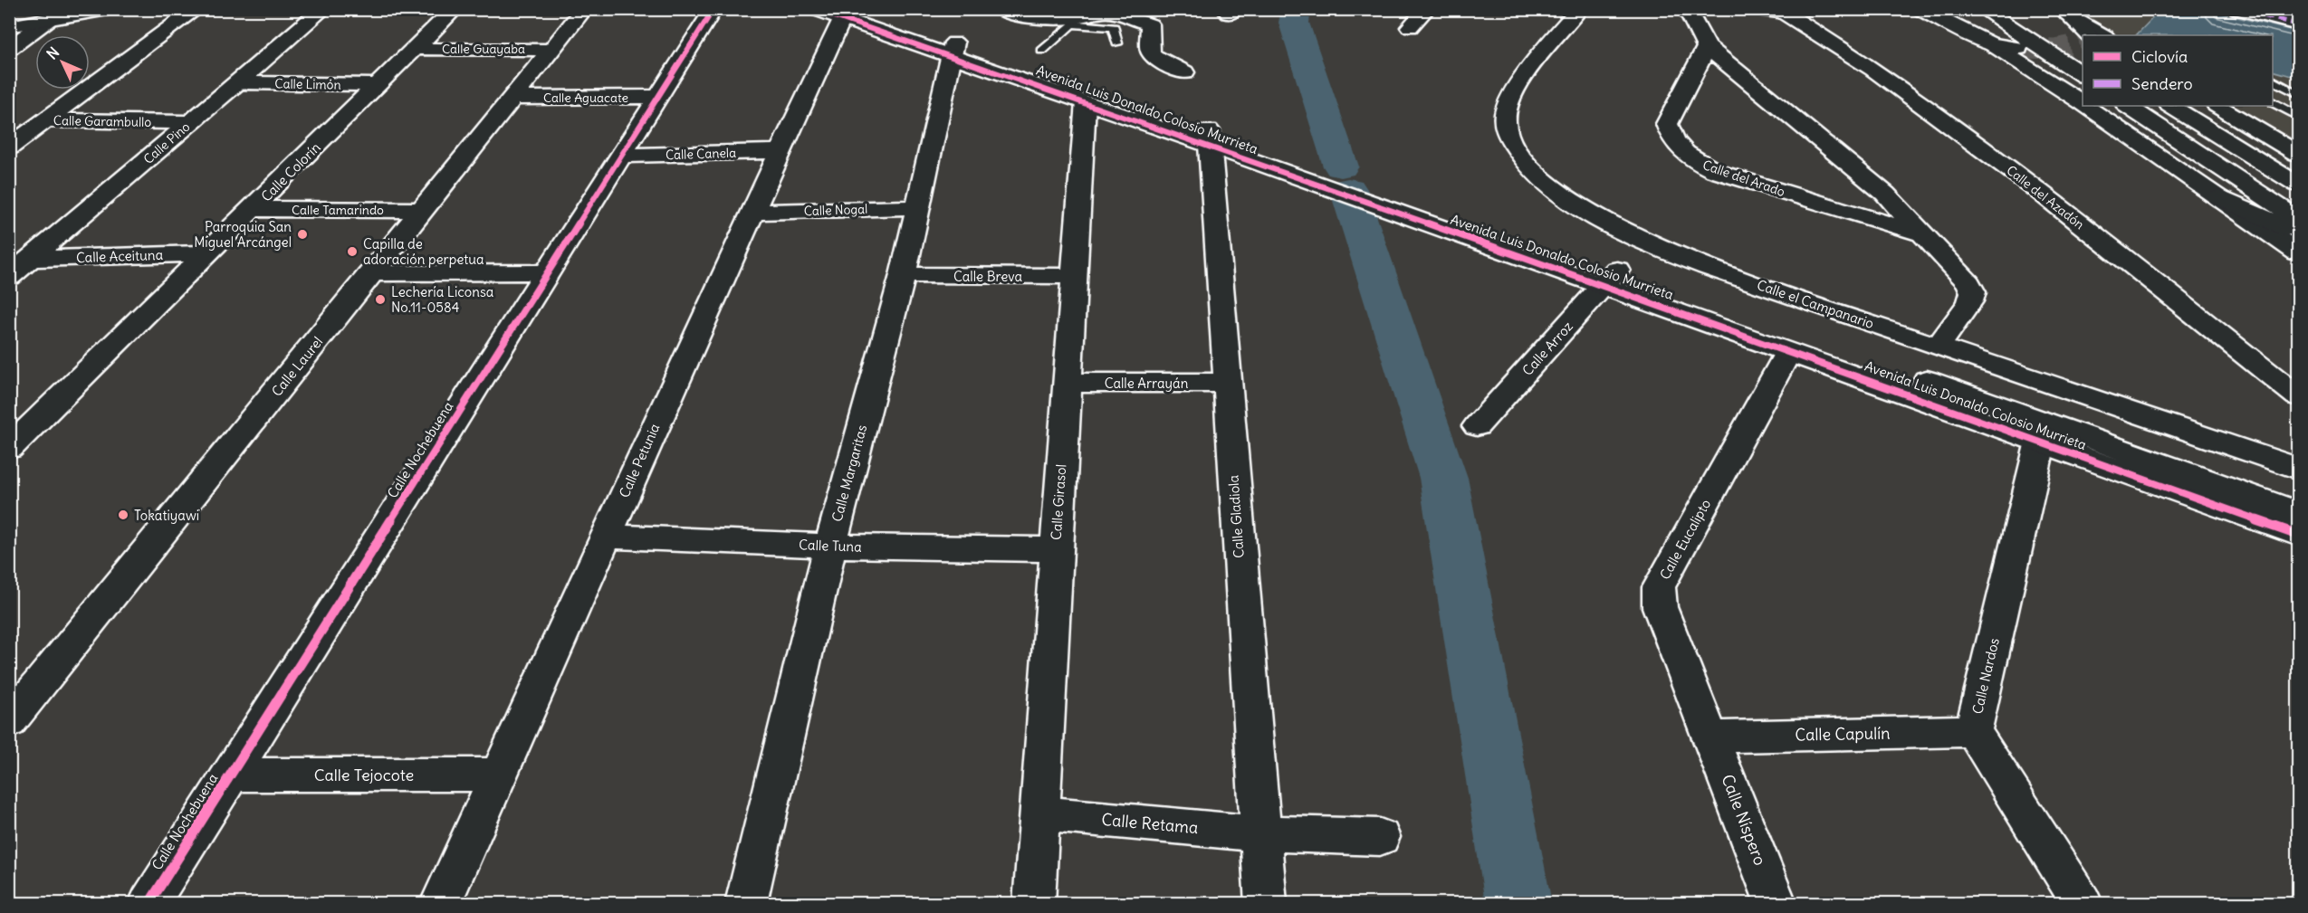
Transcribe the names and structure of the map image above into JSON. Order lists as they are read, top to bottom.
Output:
{
  "streets": {
    "street": [
      "Calle Guayaba",
      "Calle Limón",
      "Calle Aguacate",
      "Avenida Luis Donaldo Colosio Murrieta",
      "Calle Garambullo",
      "Calle Pino",
      "Calle Canela",
      "Calle Colorín",
      "Calle del Arado",
      "Calle del Azadón",
      "Calle Tamarindo",
      "Calle Nogal",
      "Calle Aceituna",
      "Calle Breva",
      "Calle el Campanario",
      "Calle Arroz",
      "Calle Laurel",
      "Calle Arrayán",
      "Calle Nochebuena",
      "Calle Petunia",
      "Calle Margaritas",
      "Calle Girasol",
      "Calle Gladiola",
      "Calle Eucalipto",
      "Calle Tuna",
      "Calle Nardos",
      "Calle Capulín",
      "Calle Tejocote",
      "Calle Níspero",
      "Calle Retama"
    ]
  },
  "crossings": [
    ["Calle Guayaba", "Calle Colorín"],
    ["Calle Guayaba", "Calle Laurel"],
    ["Calle Limón", "Calle Pino"],
    ["Calle Limón", "Calle Colorín"],
    ["Calle Aguacate", "Calle Laurel"],
    ["Calle Aguacate", "Calle Nochebuena"],
    ["Avenida Luis Donaldo Colosio Murrieta", "Calle Arroz"],
    ["Avenida Luis Donaldo Colosio Murrieta", "Calle Petunia"],
    ["Avenida Luis Donaldo Colosio Murrieta", "Calle Margaritas"],
    ["Avenida Luis Donaldo Colosio Murrieta", "Calle Girasol"],
    ["Avenida Luis Donaldo Colosio Murrieta", "Calle Gladiola"],
    ["Avenida Luis Donaldo Colosio Murrieta", "Calle Eucalipto"],
    ["Avenida Luis Donaldo Colosio Murrieta", "Calle Nardos"],
    ["Calle Garambullo", "Calle Pino"],
    ["Calle Pino", "Calle Aceituna"],
    ["Calle Canela", "Calle Nochebuena"],
    ["Calle Canela", "Calle Petunia"],
    ["Calle Colorín", "Calle Tamarindo"],
    ["Calle Colorín", "Calle Aceituna"],
    ["Calle Tamarindo", "Calle Laurel"],
    ["Calle Nogal", "Calle Petunia"],
    ["Calle Nogal", "Calle Margaritas"],
    ["Calle Breva", "Calle Margaritas"],
    ["Calle Breva", "Calle Girasol"],
    ["Calle Arrayán", "Calle Girasol"],
    ["Calle Arrayán", "Calle Gladiola"],
    ["Calle Nochebuena", "Calle Tejocote"],
    ["Calle Petunia", "Calle Tuna"],
    ["Calle Petunia", "Calle Tejocote"],
    ["Calle Margaritas", "Calle Tuna"],
    ["Calle Girasol", "Calle Tuna"],
    ["Calle Girasol", "Calle Retama"],
    ["Calle Gladiola", "Calle Retama"],
    ["Calle Eucalipto", "Calle Capulín"],
    ["Calle Eucalipto", "Calle Níspero"],
    ["Calle Nardos", "Calle Capulín"],
    ["Calle Capulín", "Calle Níspero"]
  ],
  "places": [
    "Parroquia San Miguel Arcángel",
    "Capilla de adoración perpetua",
    "Lechería Liconsa No.11-0584",
    "Tokatiyawi"
  ],
  "legend": ["Ciclovía", "Sendero"],
  "north": "top left"
}
